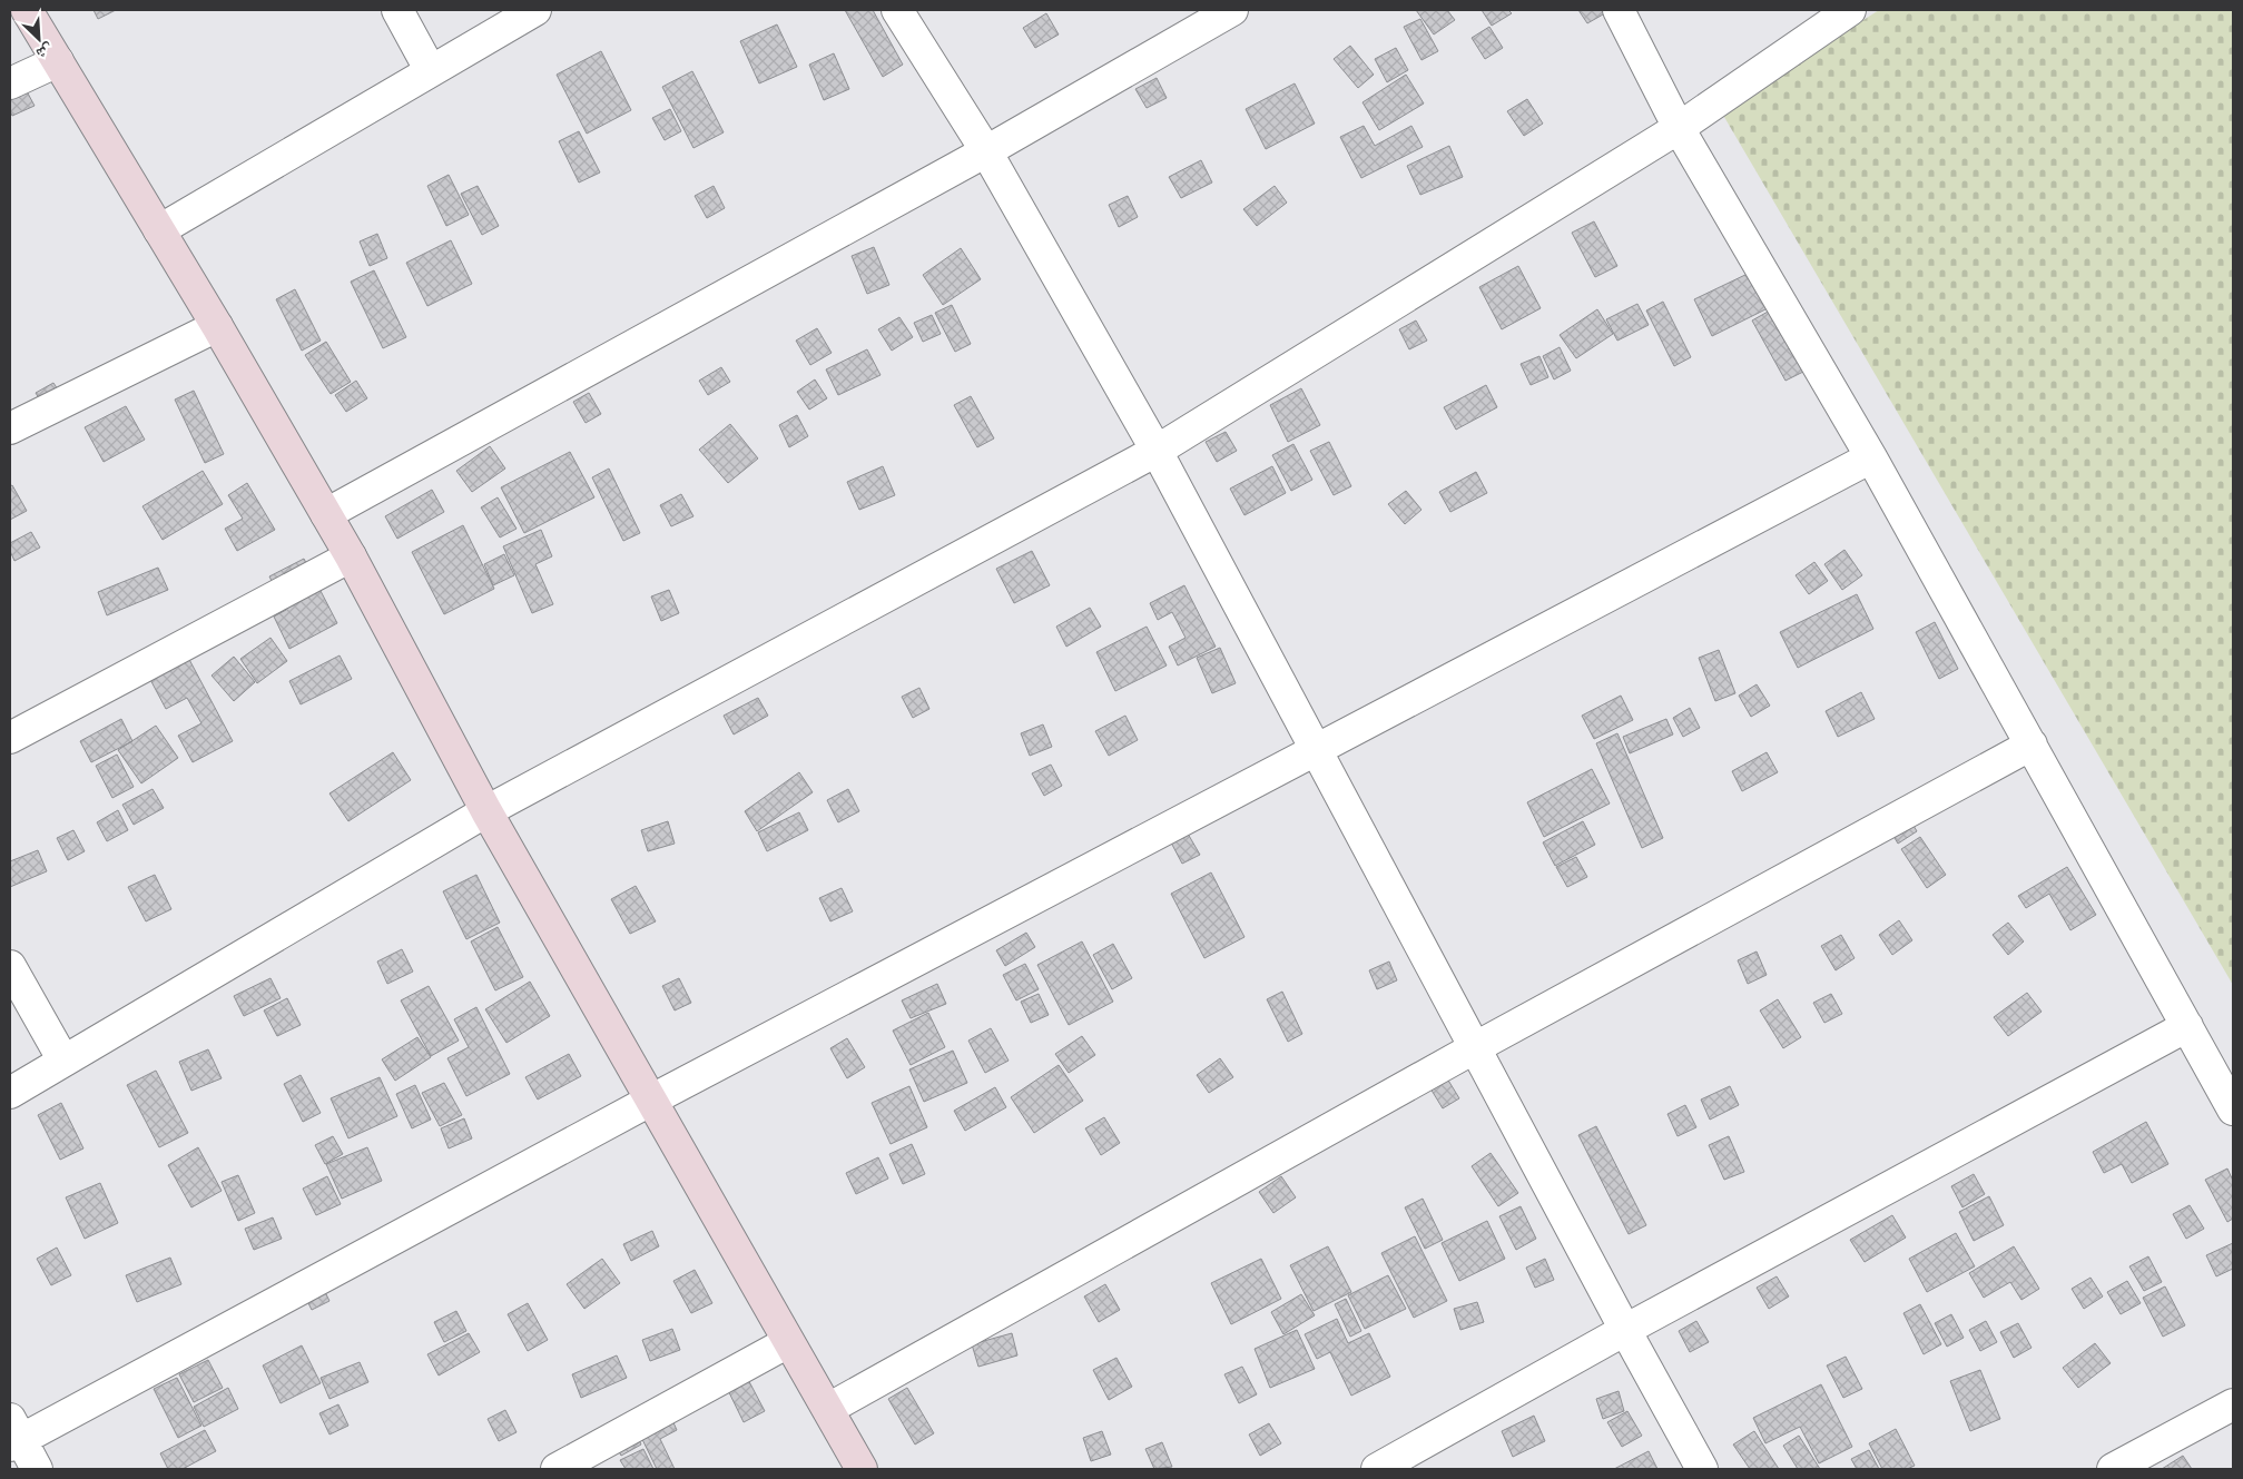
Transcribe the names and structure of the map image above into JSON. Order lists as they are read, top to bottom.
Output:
{
  "north": "bottom right"
}
